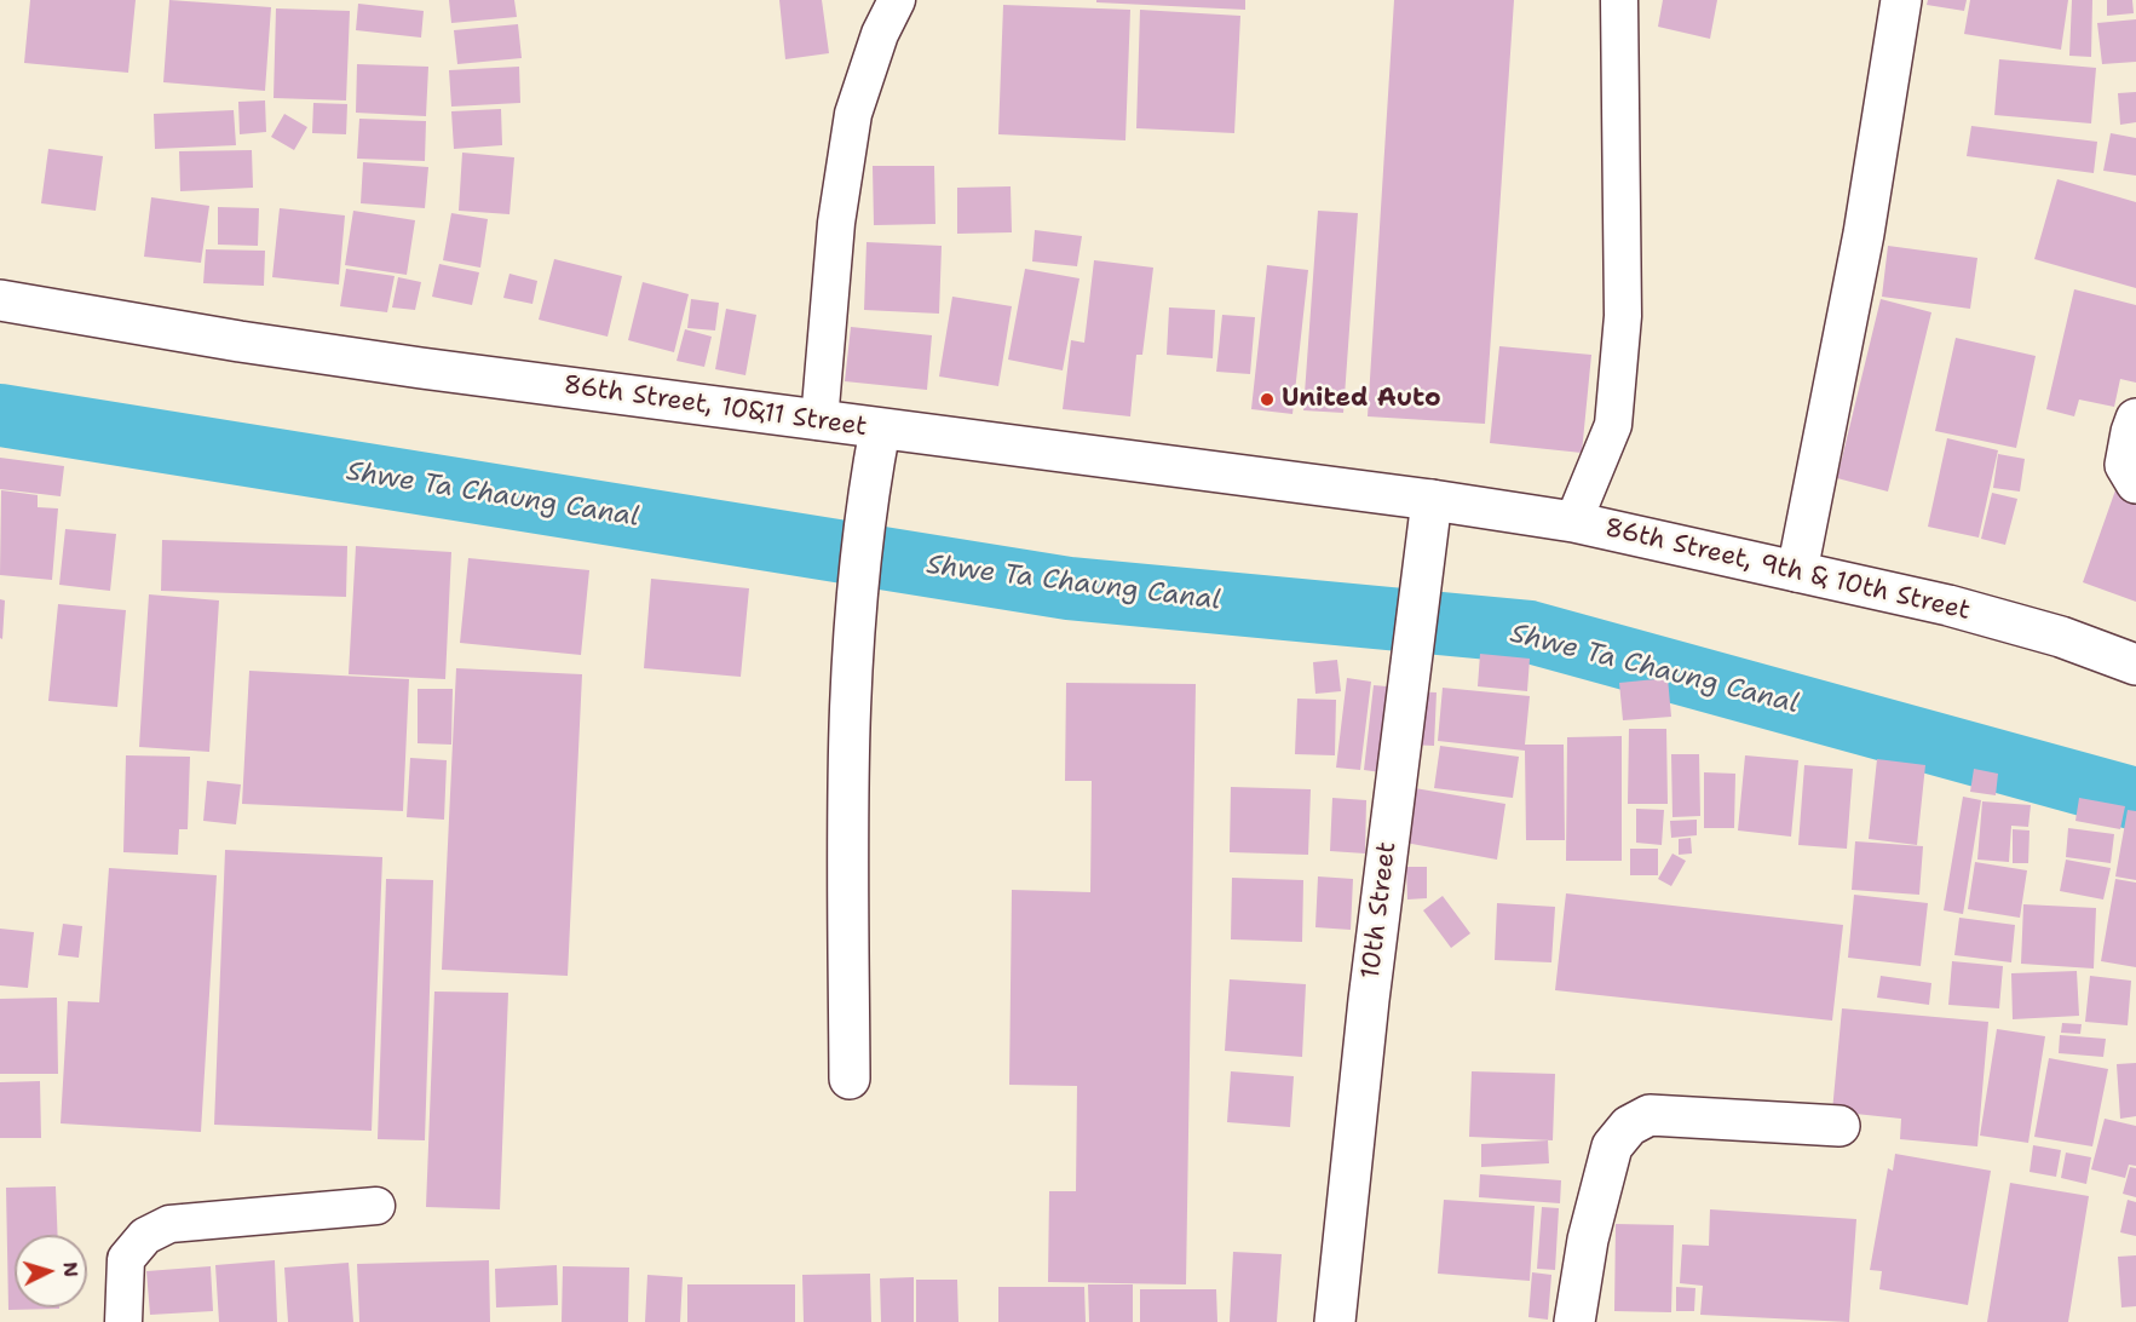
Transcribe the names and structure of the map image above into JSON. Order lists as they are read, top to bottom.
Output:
{
  "streets": {
    "street": ["86th Street, 10&11 Street", "86th Street, 9th & 10th Street", "10th Street"]
  },
  "crossings": [
    ["86th Street, 10&11 Street", "86th Street, 9th & 10th Street"],
    ["86th Street, 10&11 Street", "10th Street"],
    ["86th Street, 9th & 10th Street", "10th Street"]
  ],
  "water": ["Shwe Ta Chaung Canal"],
  "places": ["United Auto"],
  "north": "right"
}
